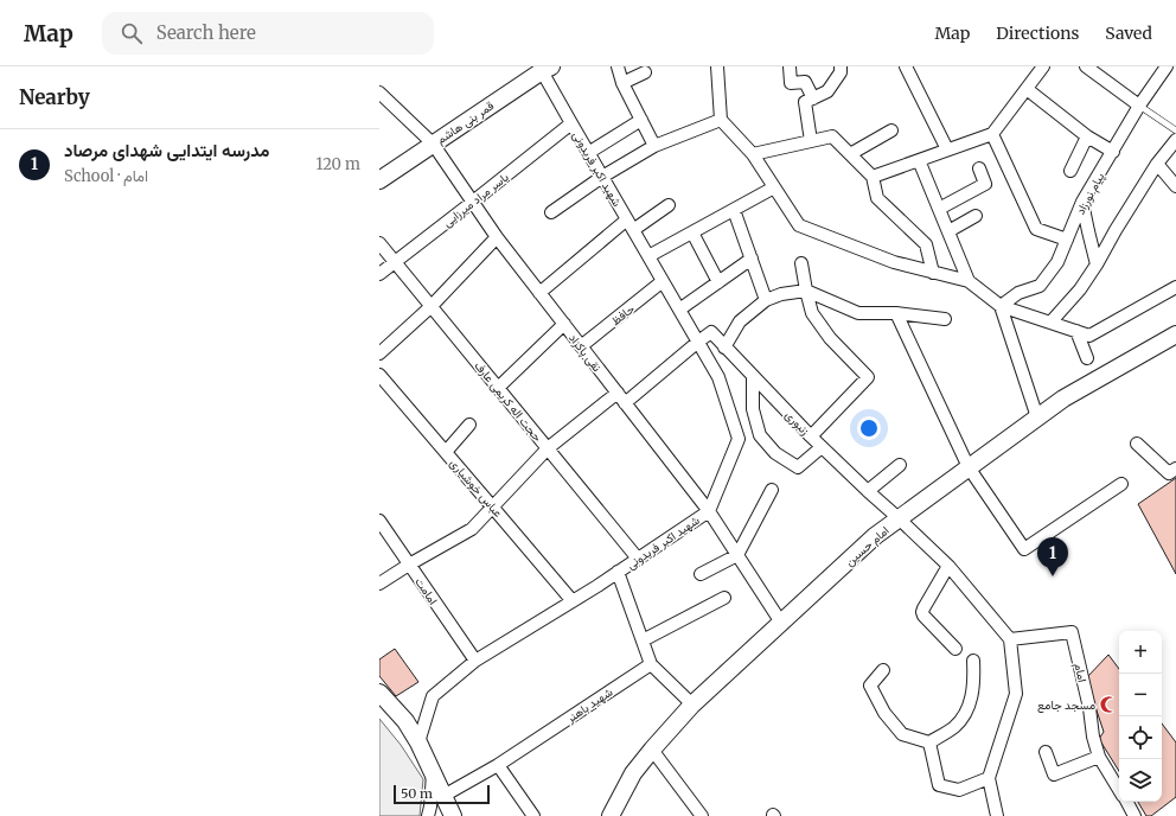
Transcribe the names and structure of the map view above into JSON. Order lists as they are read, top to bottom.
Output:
{
  "streets": {
    "main road": ["قمر بنی هاشم", "امام حسین"],
    "street": [
      "شهید اکبر فریدونی",
      "پیام نورزاد",
      "یاسر مراد میرزایی",
      "حافظ",
      "نقی پاکزاد",
      "حجت اله کریمی عارف",
      "زنبوری",
      "عباس خوشیاری",
      "امامت",
      "امام",
      "شهید باهنر"
    ]
  },
  "crossings": [
    ["قمر بنی هاشم", "شهید اکبر فریدونی"],
    ["قمر بنی هاشم", "نقی پاکزاد"],
    ["شهید اکبر فریدونی", "یاسر مراد میرزایی"],
    ["شهید اکبر فریدونی", "حافظ"],
    ["شهید اکبر فریدونی", "نقی پاکزاد"],
    ["شهید اکبر فریدونی", "حجت اله کریمی عارف"],
    ["شهید اکبر فریدونی", "زنبوری"],
    ["شهید اکبر فریدونی", "عباس خوشیاری"],
    ["شهید اکبر فریدونی", "امامت"],
    ["یاسر مراد میرزایی", "نقی پاکزاد"],
    ["یاسر مراد میرزایی", "حجت اله کریمی عارف"],
    ["حافظ", "نقی پاکزاد"],
    ["نقی پاکزاد", "امام حسین"],
    ["زنبوری", "امام حسین"],
    ["زنبوری", "امام"]
  ],
  "places": {
    "mosque": ["مسجد جامع"]
  },
  "scale_bar": "50 m",
  "page": {
    "header": "Map",
    "search": "Search here",
    "nav": ["Map", "Directions", "Saved"],
    "heading": "Nearby",
    "list": [
      {
        "mark": "1",
        "name": "مدرسه ایتدایی شهدای مرصاد",
        "note": "School · امام",
        "value": "120 m"
      }
    ],
    "pins": "1",
    "map_buttons": ["+", "−"],
    "scale": "50 m"
  }
}
